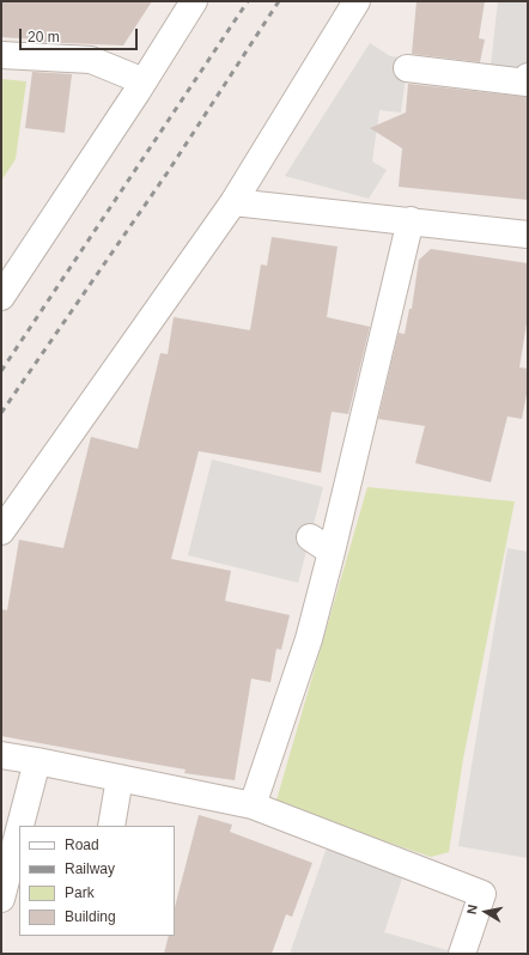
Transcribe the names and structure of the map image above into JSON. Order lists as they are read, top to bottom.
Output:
{
  "legend": [
    "Road",
    "Railway",
    "Park",
    "Building"
  ],
  "scale_bar": "20 m",
  "north": "left"
}
